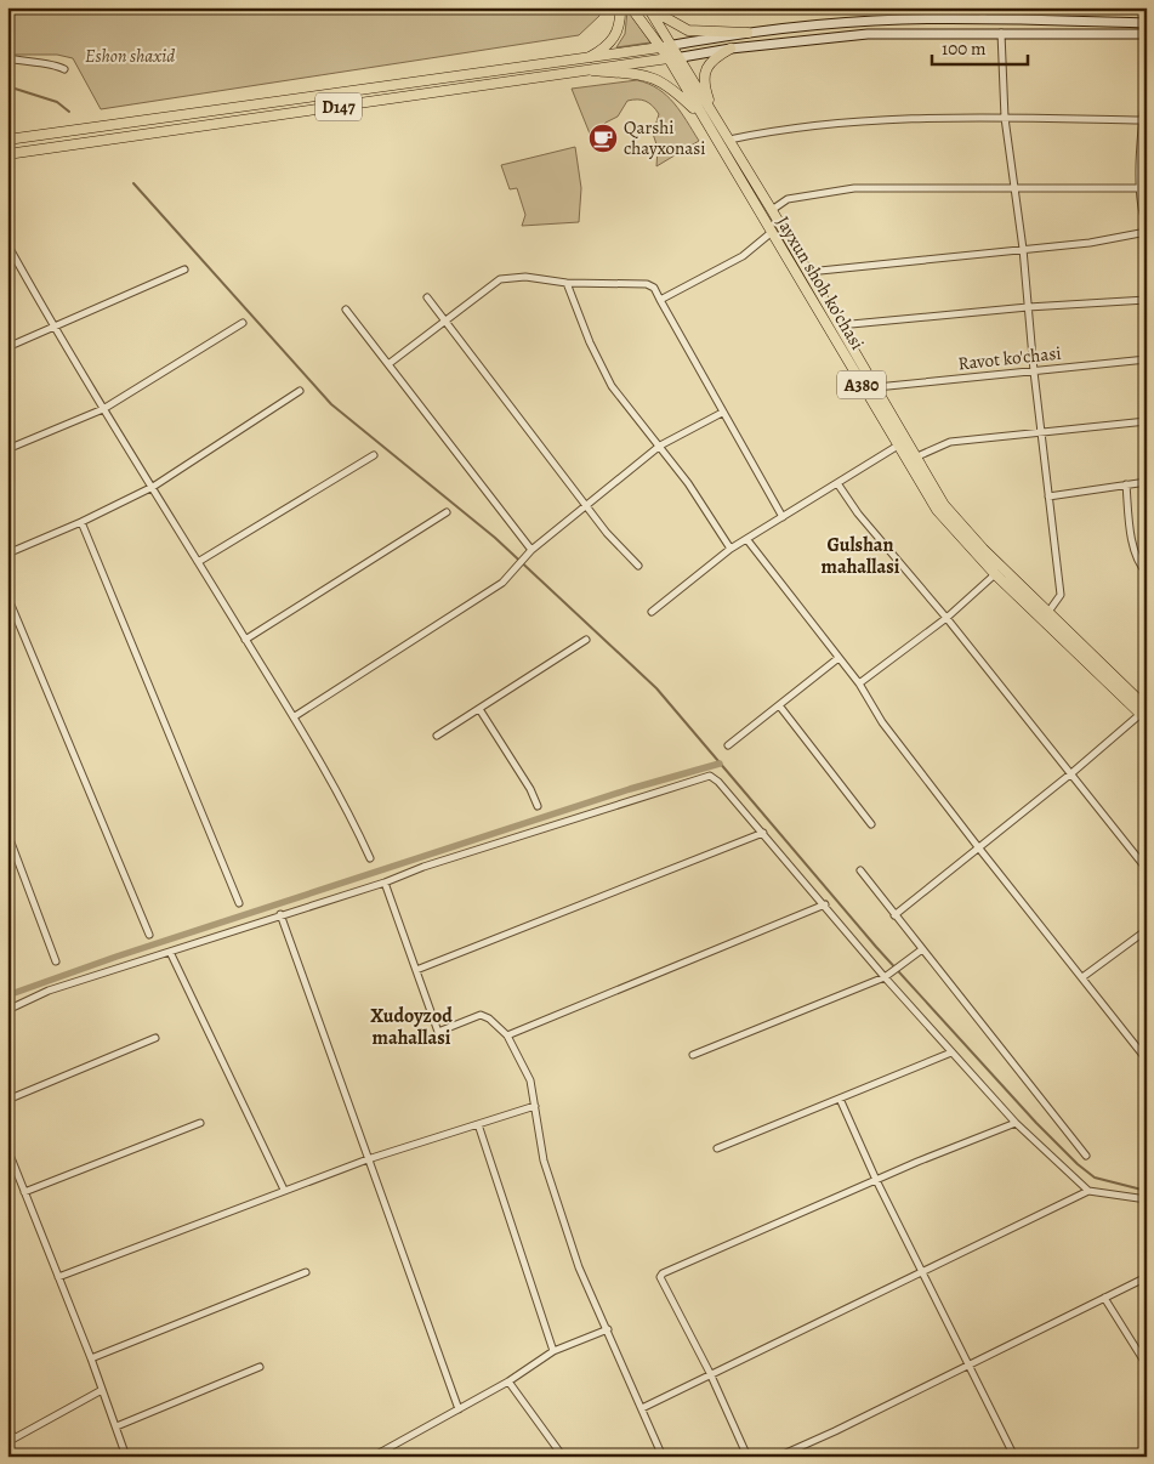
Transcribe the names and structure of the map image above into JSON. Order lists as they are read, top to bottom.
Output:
{
  "streets": {
    "main road": ["D147", "Jayxun shoh ko'chasi", "A380"],
    "street": ["Ravot ko'chasi"]
  },
  "crossings": [
    ["D147", "Jayxun shoh ko'chasi"],
    ["Jayxun shoh ko'chasi", "Ravot ko'chasi"]
  ],
  "districts": ["Gulshan mahallasi", "Xudoyzod mahallasi"],
  "parks": ["Eshon shaxid"],
  "places": {
    "cafe": ["Qarshi chayxonasi"]
  },
  "scale_bar": "100 m"
}
